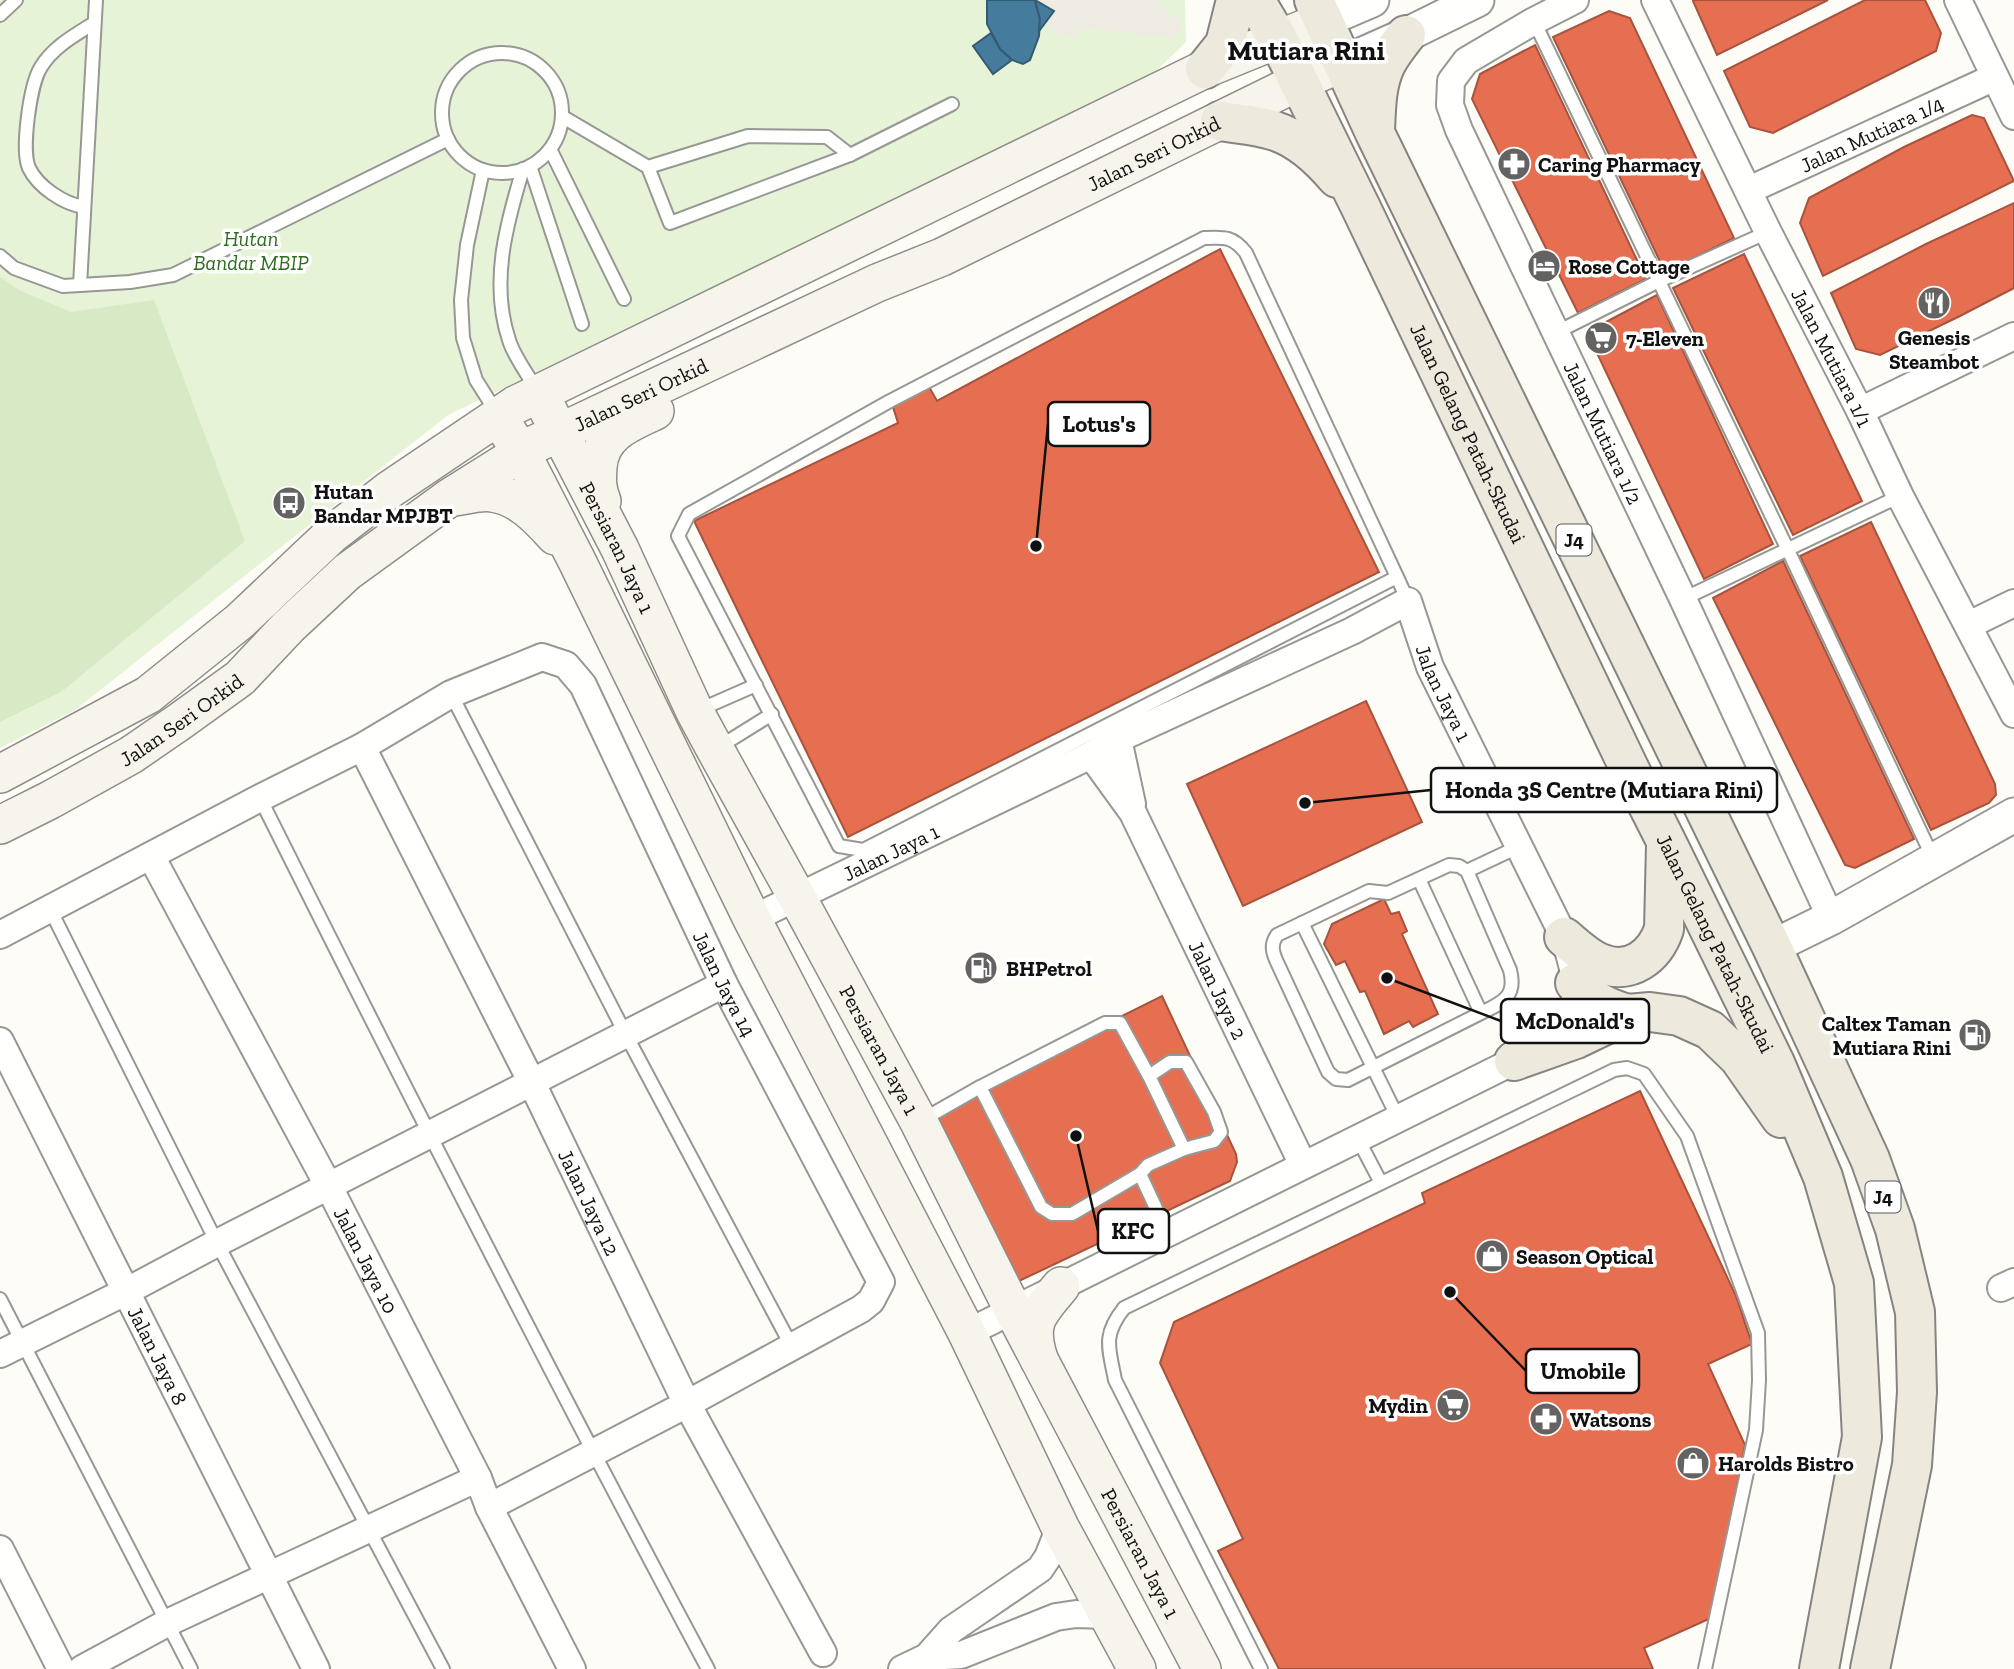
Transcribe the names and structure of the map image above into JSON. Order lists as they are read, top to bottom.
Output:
{
  "streets": {
    "main road": [
      "Jalan Seri Orkid",
      "Jalan Gelang Patah-Skudai",
      "J4",
      "Persiaran Jaya 1"
    ],
    "street": [
      "Jalan Mutiara 1/4",
      "Jalan Mutiara 1/1",
      "Jalan Mutiara 1/2",
      "Jalan Jaya 1",
      "Jalan Jaya 14",
      "Jalan Jaya 2",
      "Jalan Jaya 12",
      "Jalan Jaya 10",
      "Jalan Jaya 8"
    ]
  },
  "crossings": [
    ["Jalan Mutiara 1/4", "Jalan Mutiara 1/1"],
    ["Jalan Seri Orkid", "Jalan Gelang Patah-Skudai"],
    ["Jalan Seri Orkid", "J4"],
    ["Jalan Seri Orkid", "Persiaran Jaya 1"],
    ["Persiaran Jaya 1", "Jalan Jaya 1"],
    ["Jalan Jaya 1", "Jalan Jaya 2"]
  ],
  "districts": ["Mutiara Rini"],
  "parks": ["Hutan Bandar MBIP"],
  "places": {
    "pharmacy": ["Caring Pharmacy", "Watsons"],
    "hotel": ["Rose Cottage"],
    "restaurant": ["Genesis Steambot"],
    "supermarket": ["7-Eleven", "Mydin"],
    "bus stop": ["Hutan Bandar MPJBT"],
    "other": [
      "Lotus's",
      "Honda 3S Centre (Mutiara Rini)",
      "McDonald's",
      "KFC",
      "Umobile"
    ],
    "fuel station": ["BHPetrol", "Caltex Taman Mutiara Rini"],
    "shop": ["Season Optical", "Harolds Bistro"]
  }
}
